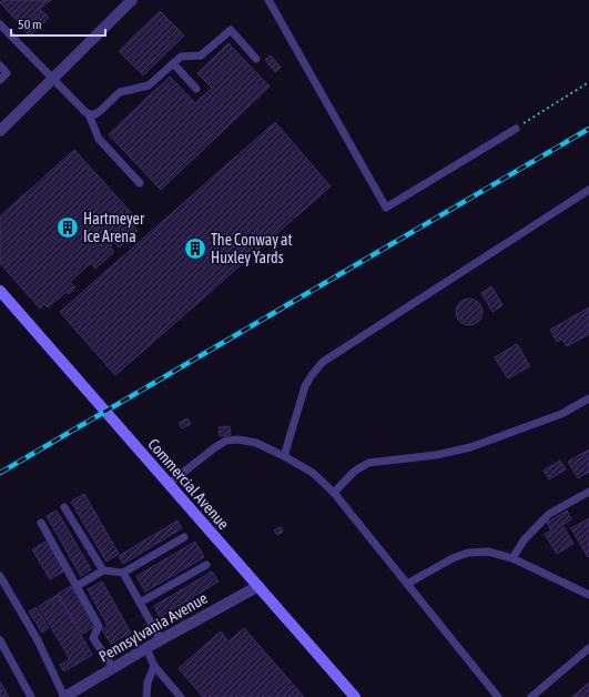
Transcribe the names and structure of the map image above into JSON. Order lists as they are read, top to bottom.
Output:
{
  "streets": {
    "street": ["Commercial Avenue", "Pennsylvania Avenue"]
  },
  "crossings": [
    ["Commercial Avenue", "Pennsylvania Avenue"]
  ],
  "places": {
    "building": ["Hartmeyer Ice Arena", "The Conway at Huxley Yards"]
  },
  "scale_bar": "50 m"
}
